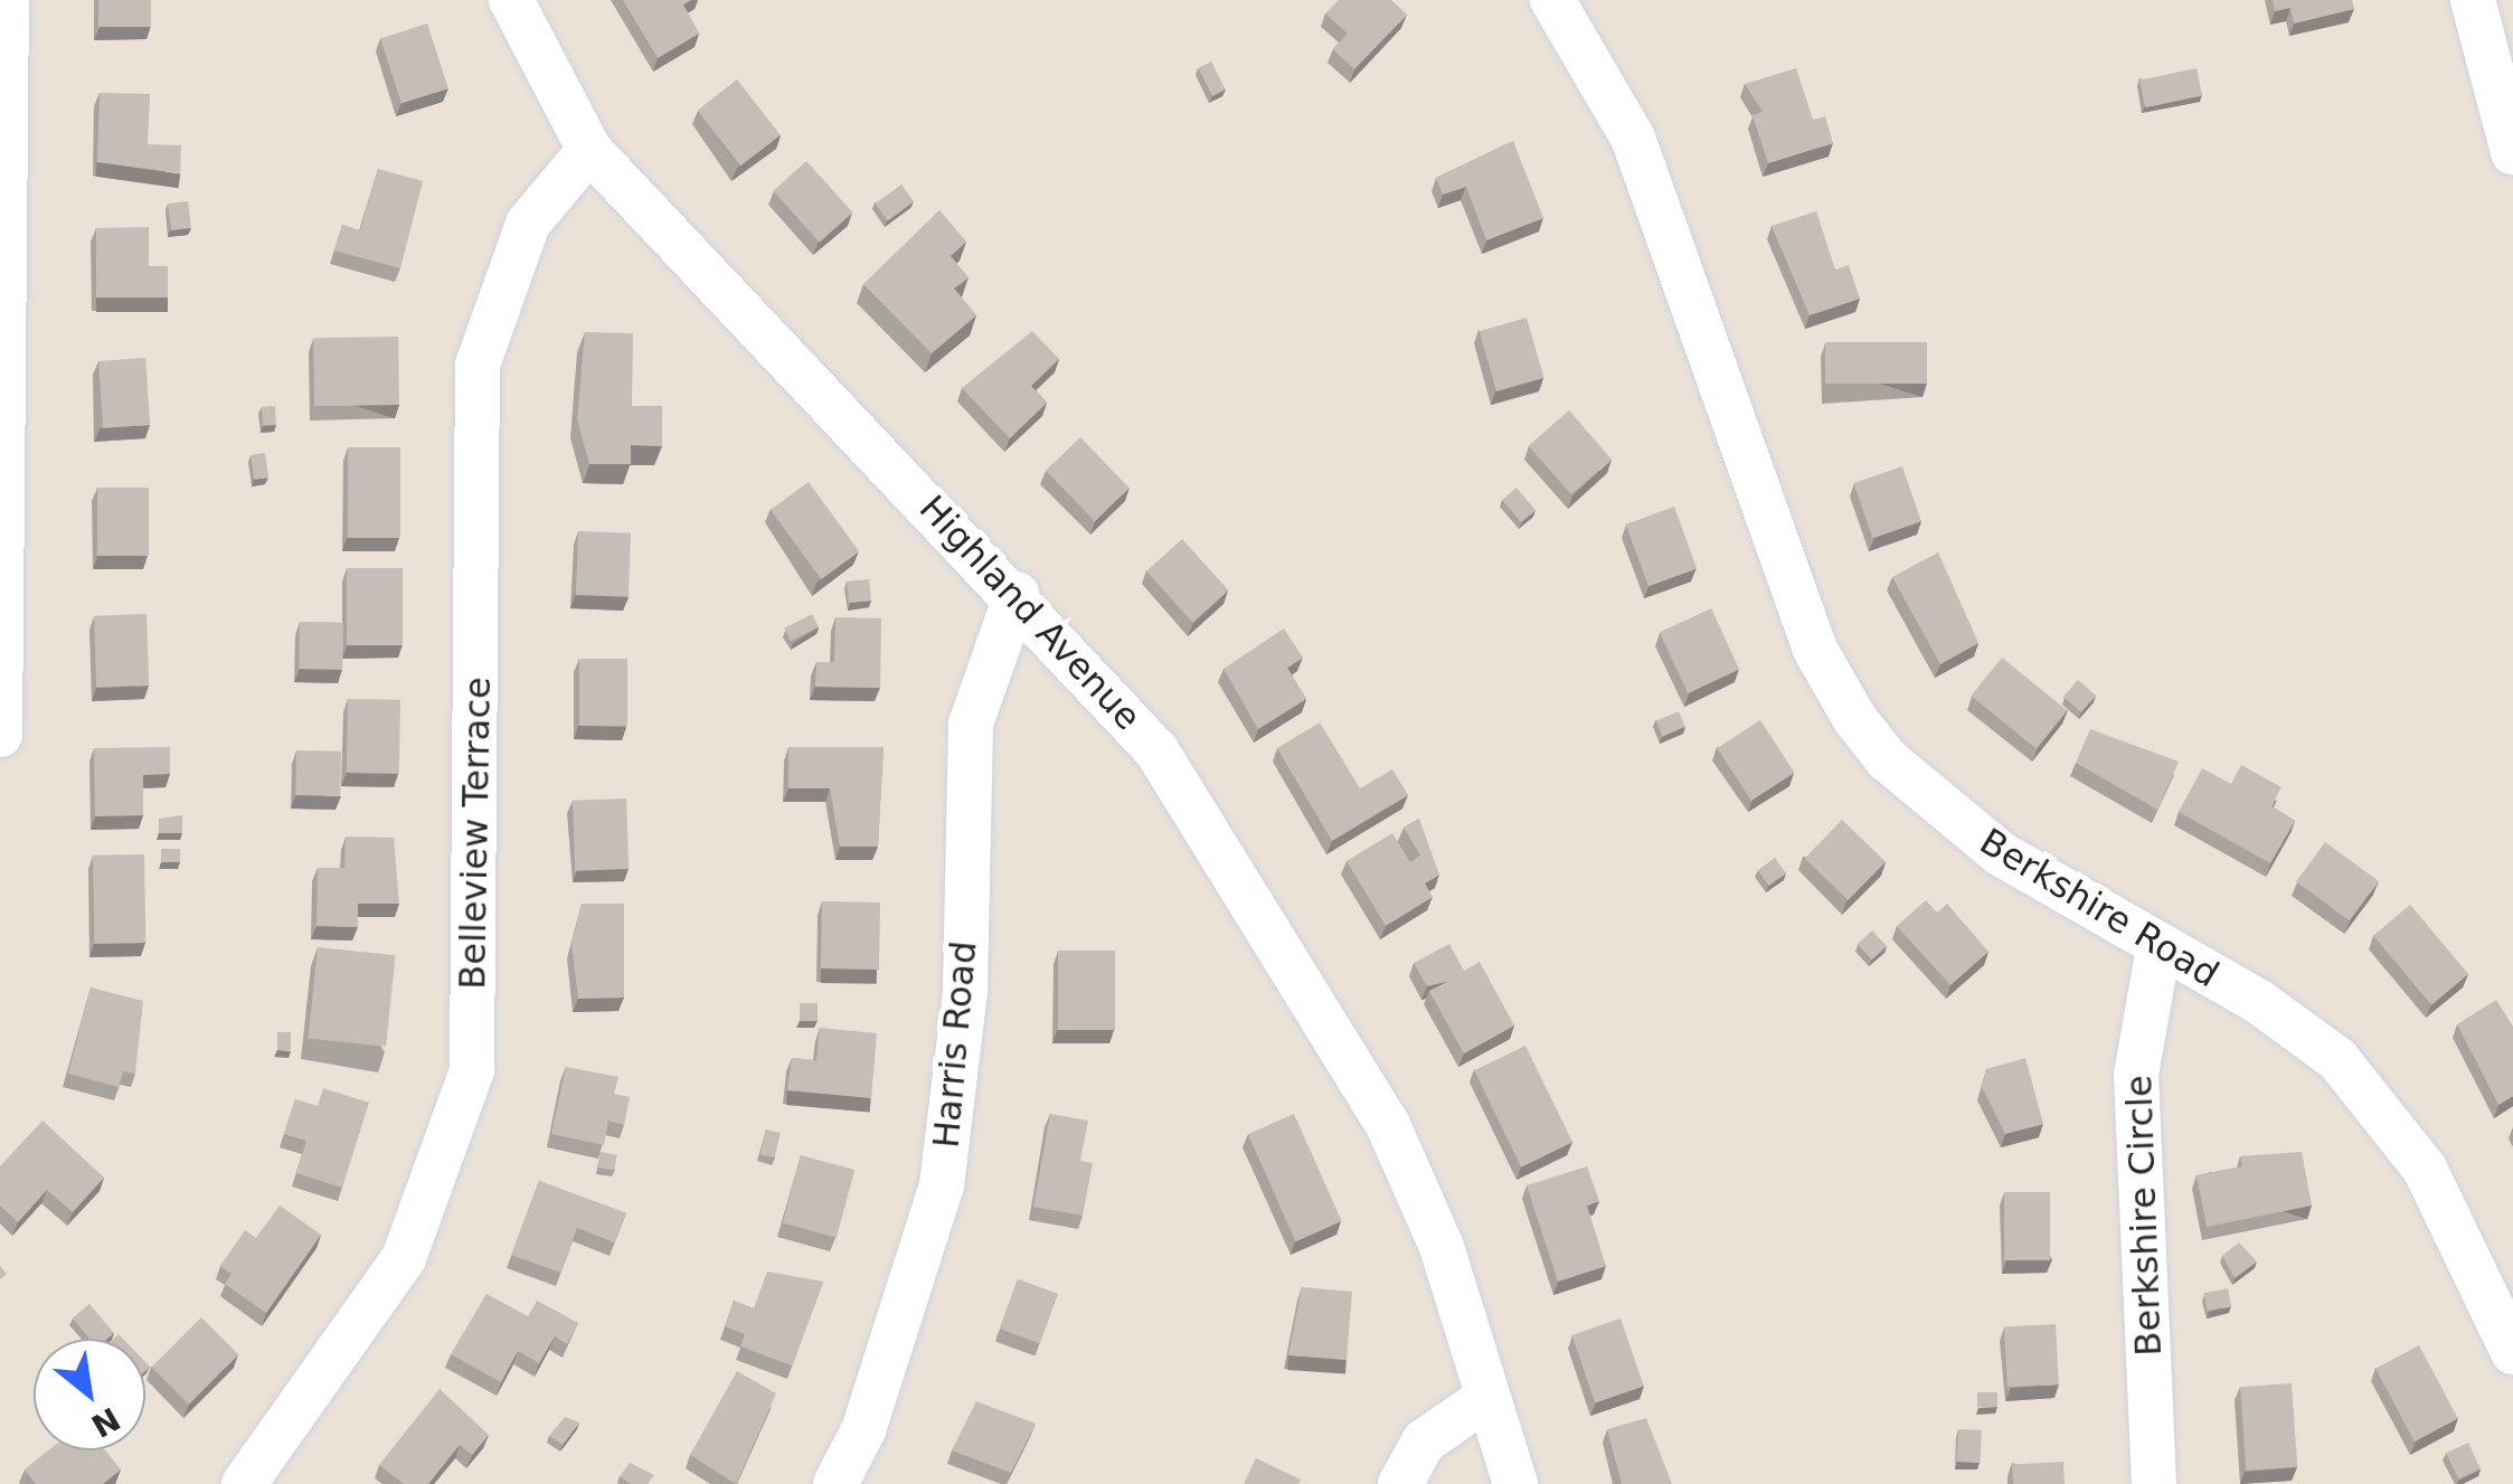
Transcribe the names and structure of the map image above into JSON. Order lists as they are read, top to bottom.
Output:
{
  "streets": {
    "street": [
      "Highland Avenue",
      "Belleview Terrace",
      "Berkshire Road",
      "Harris Road",
      "Berkshire Circle"
    ]
  },
  "crossings": [
    ["Highland Avenue", "Belleview Terrace"],
    ["Highland Avenue", "Harris Road"],
    ["Berkshire Road", "Berkshire Circle"]
  ],
  "north": "bottom right"
}
